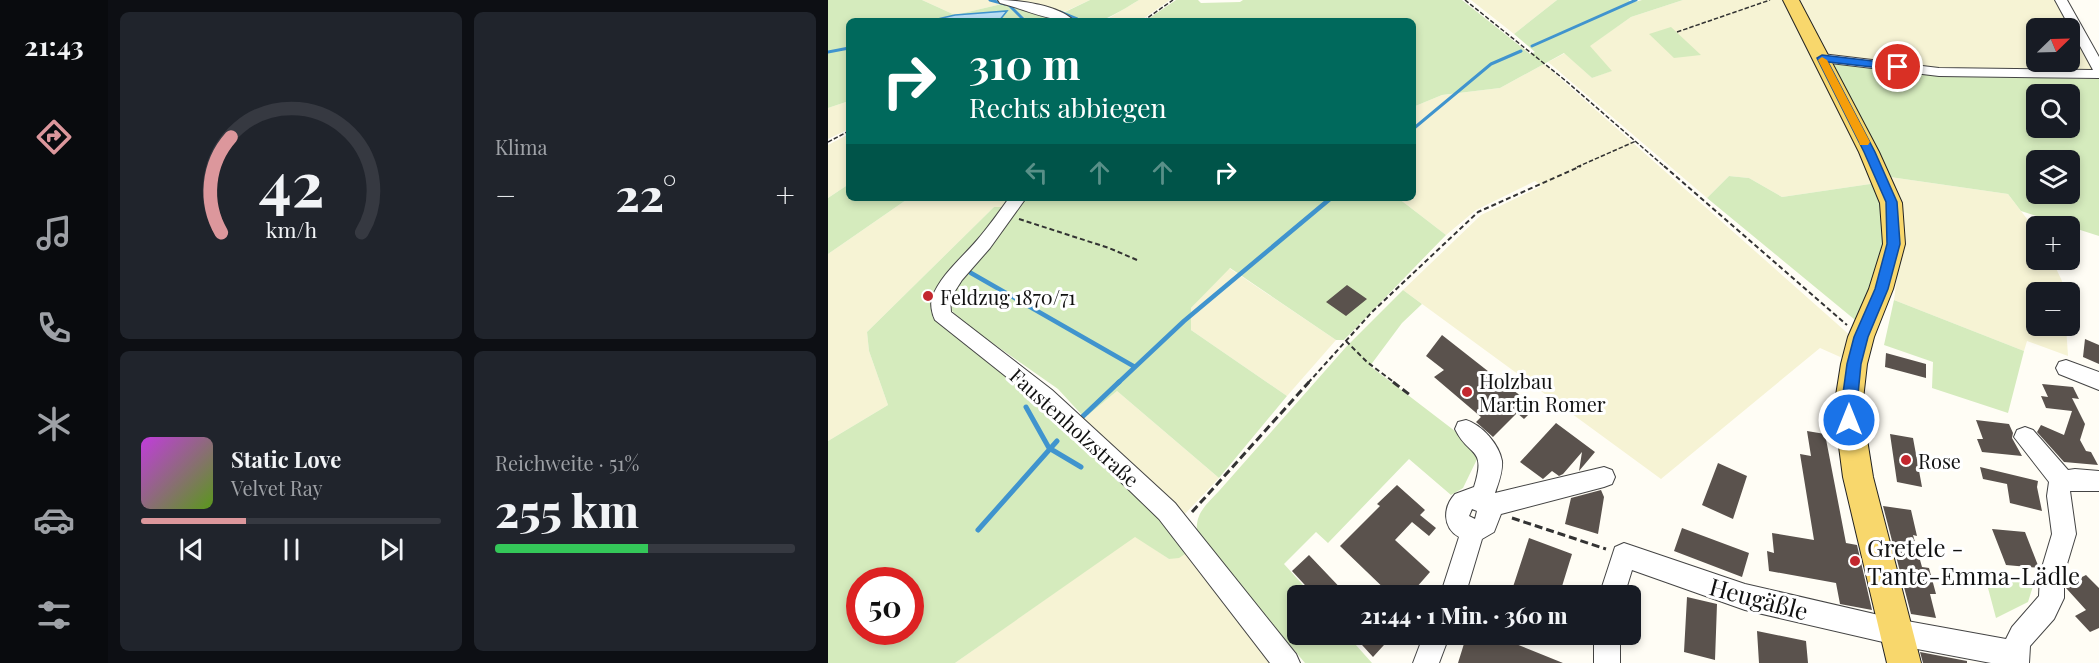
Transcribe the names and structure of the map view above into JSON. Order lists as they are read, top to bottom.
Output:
{
  "streets": {
    "street": ["Faustenholzstraße", "Heugäßle"]
  },
  "places": [
    "Feldzug 1870/71",
    "Holzbau Martin Romer",
    "Rose",
    "Gretele - Tante-Emma-Lädle"
  ],
  "north": "top right",
  "page": {
    "tabs": "21:43",
    "tile": [
      "Klima",
      ["Reichweite · 51%", "255 km"]
    ],
    "map_buttons": ["+", "−"],
    "turn": ["310 m", "Rechts abbiegen"],
    "heat": ["−", "22°", "+"],
    "song": ["Static Love", "Velvet Ray"],
    "limit": "50",
    "trip": "21:44 · 1 Min. · 360 m",
    "gauge": ["42", "km/h"]
  }
}
